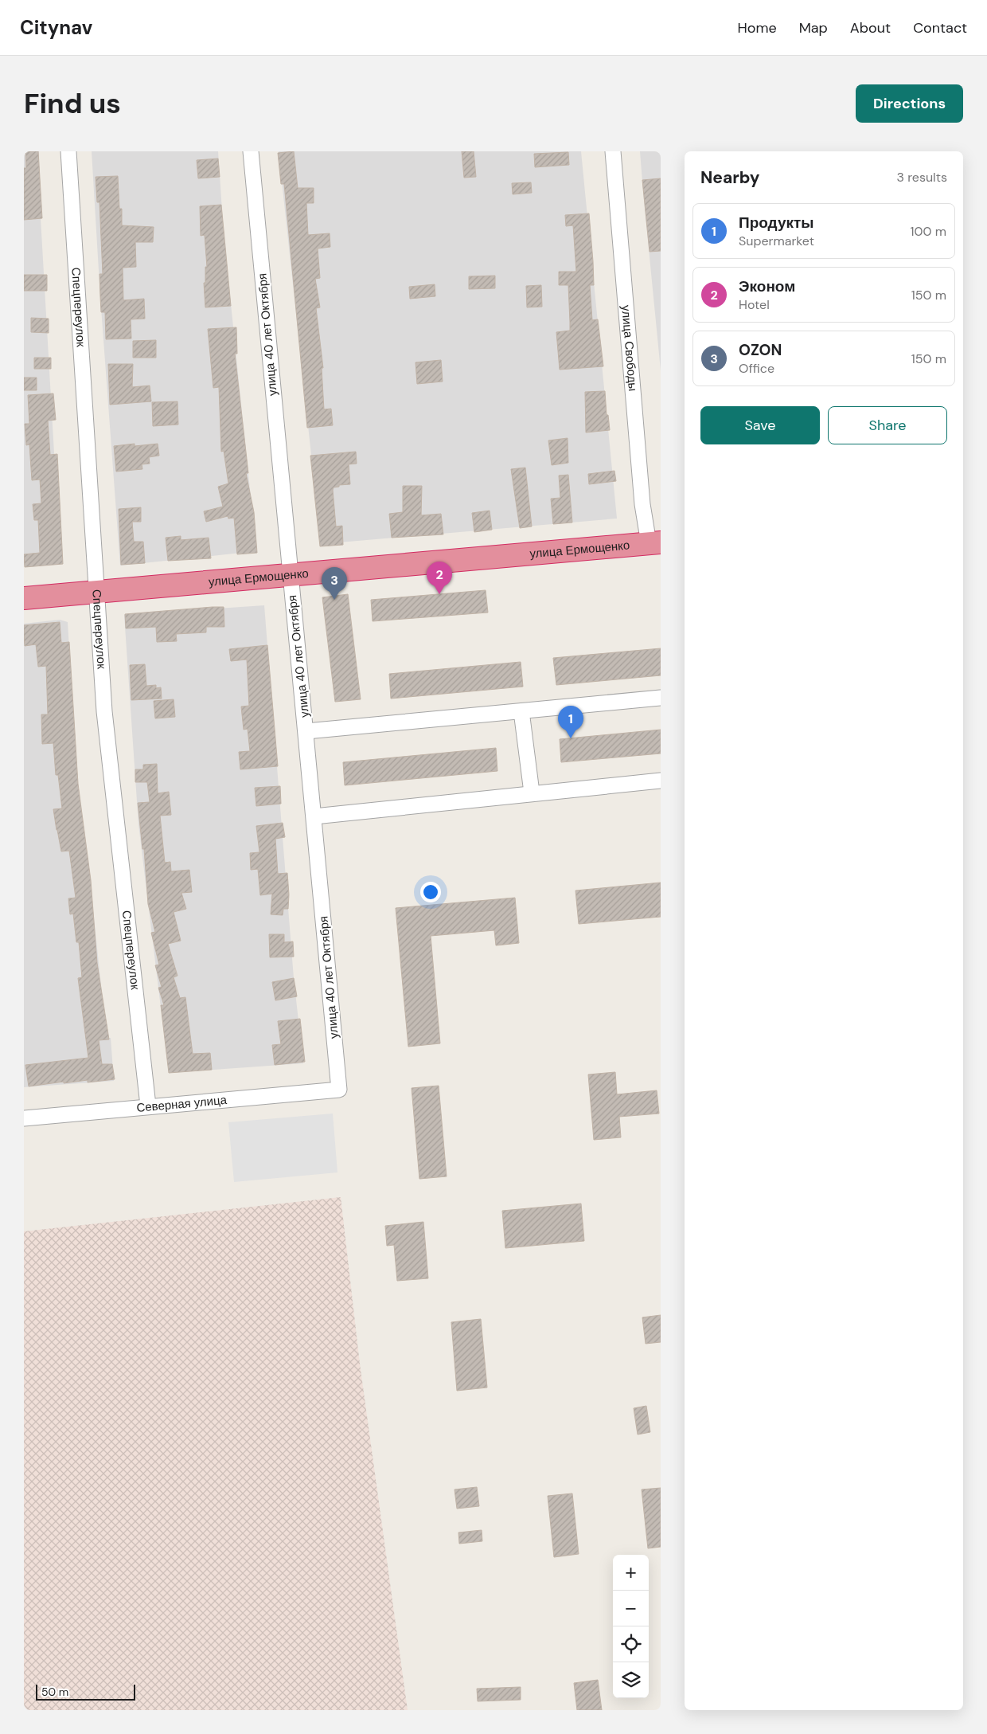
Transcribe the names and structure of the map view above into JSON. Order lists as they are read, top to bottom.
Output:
{
  "streets": {
    "highway": ["улица Ермощенко"],
    "street": [
      "Спецпереулок",
      "улица 40 лет Октября",
      "улица Свободы",
      "Северная улица"
    ]
  },
  "crossings": [
    ["Спецпереулок", "улица Ермощенко"],
    ["Спецпереулок", "Северная улица"],
    ["улица 40 лет Октября", "улица Ермощенко"],
    ["улица 40 лет Октября", "Северная улица"],
    ["улица Свободы", "улица Ермощенко"]
  ],
  "scale_bar": "50 m",
  "page": {
    "header": "Citynav",
    "nav": [
      "Home",
      "Map",
      "About",
      "Contact"
    ],
    "buttons": [
      "Directions",
      ["Save", "Share"]
    ],
    "title": "Find us",
    "heading": ["Nearby", "3 results"],
    "list": [
      {
        "mark": "1",
        "name": "Продукты",
        "note": "Supermarket",
        "value": "100 m"
      },
      {
        "mark": "2",
        "name": "Эконом",
        "note": "Hotel",
        "value": "150 m"
      },
      {
        "mark": "3",
        "name": "OZON",
        "note": "Office",
        "value": "150 m"
      }
    ],
    "pins": ["2", "3", "1"],
    "map_buttons": ["+", "−"],
    "scale": "50 m"
  }
}
